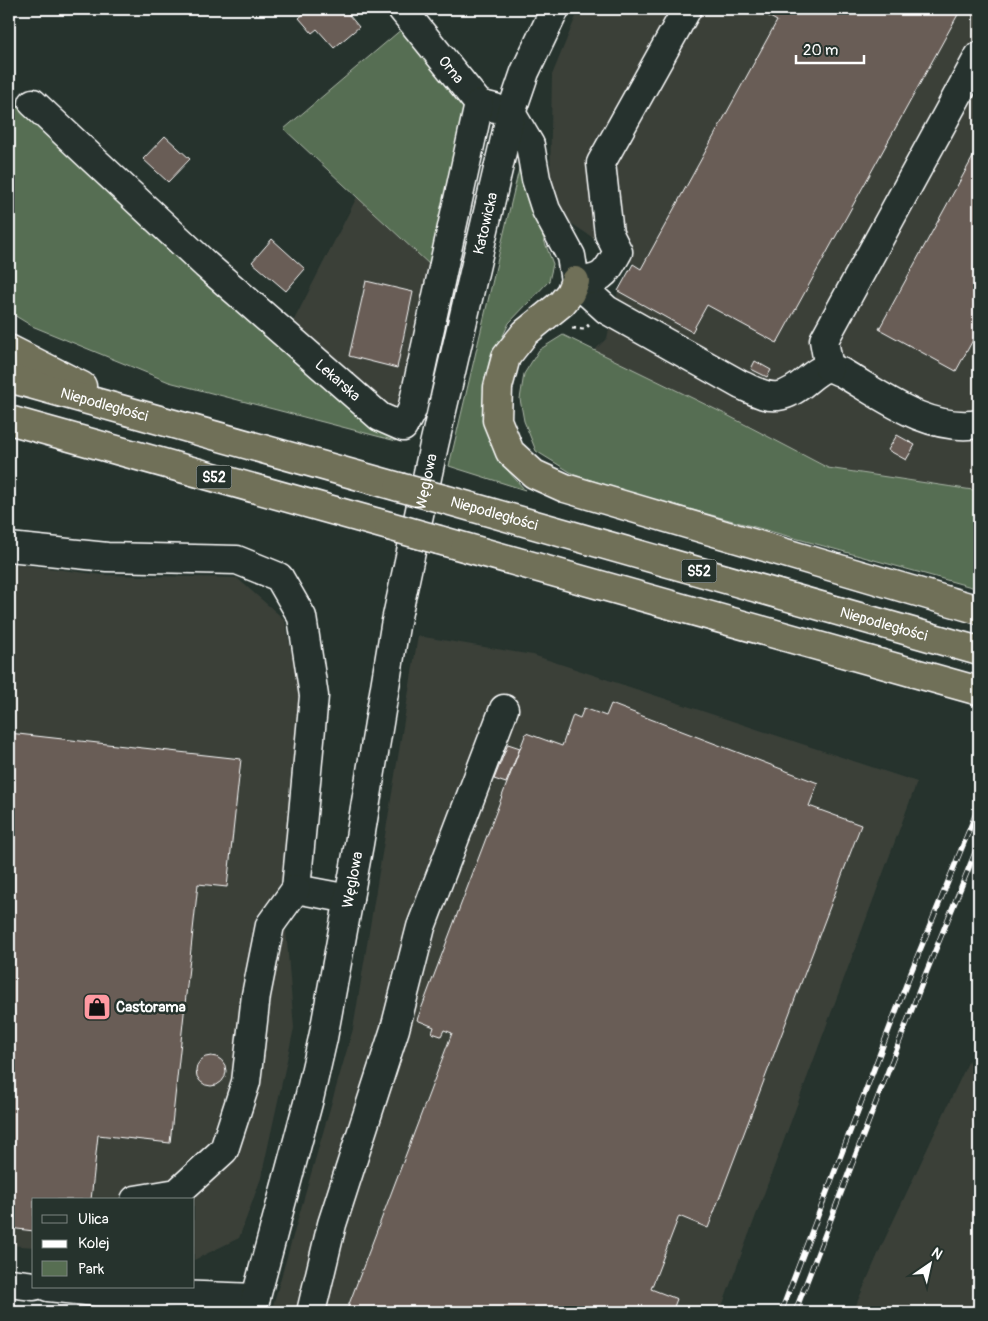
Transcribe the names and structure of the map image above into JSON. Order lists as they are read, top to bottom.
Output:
{
  "streets": {
    "highway": ["Niepodległości", "S52"],
    "street": [
      "Orna",
      "Katowicka",
      "Lekarska",
      "Węglowa"
    ]
  },
  "crossings": [
    ["Orna", "Lekarska"],
    ["Katowicka", "Węglowa"]
  ],
  "places": {
    "shop": ["Castorama"]
  },
  "legend": ["Ulica", "Kolej", "Park"],
  "scale_bar": "20 m",
  "north": "top right"
}
